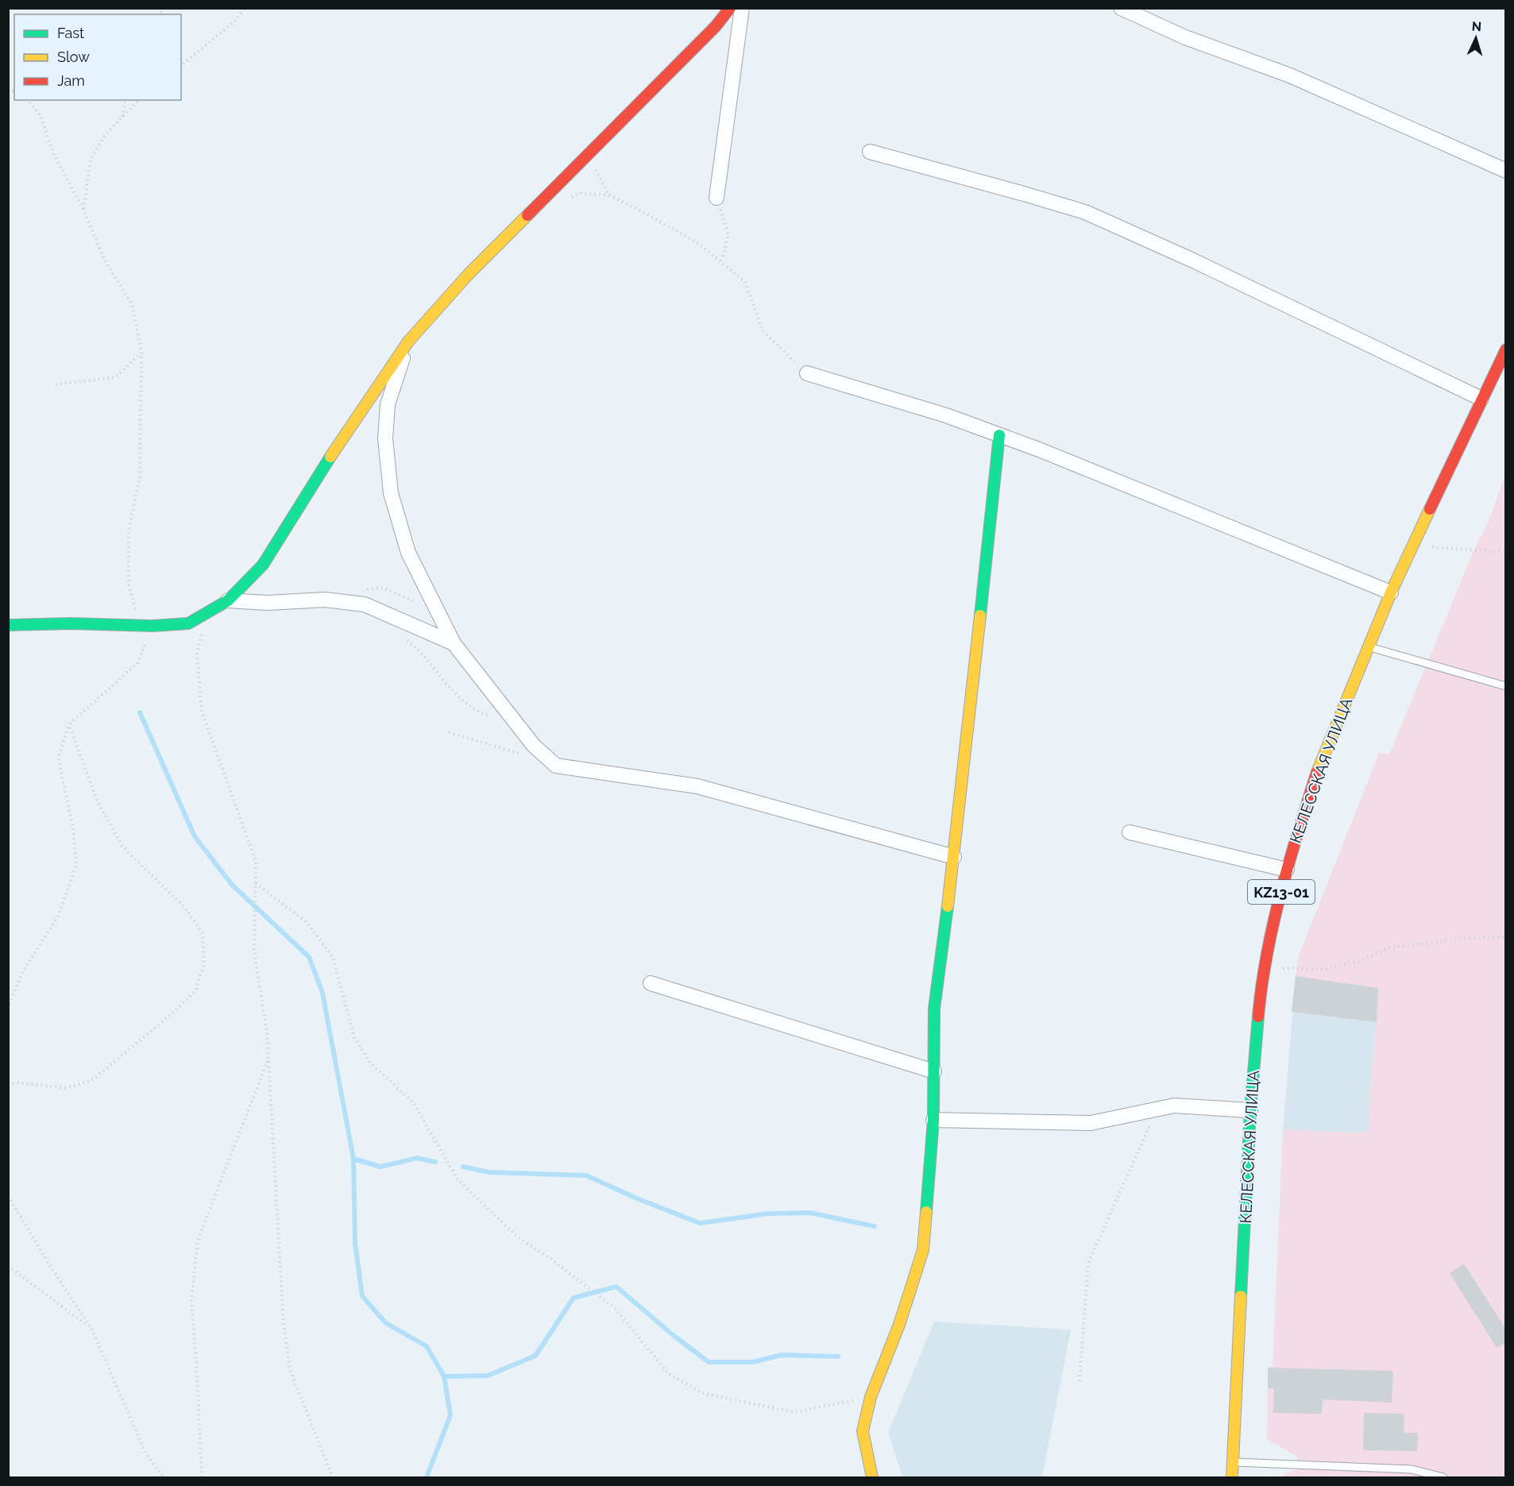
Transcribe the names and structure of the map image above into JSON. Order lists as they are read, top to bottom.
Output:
{
  "streets": {
    "street": ["КЕЛЕССКАЯ УЛИЦА", "KZ13-01"]
  },
  "legend": ["Fast", "Slow", "Jam"],
  "north": "top"
}
